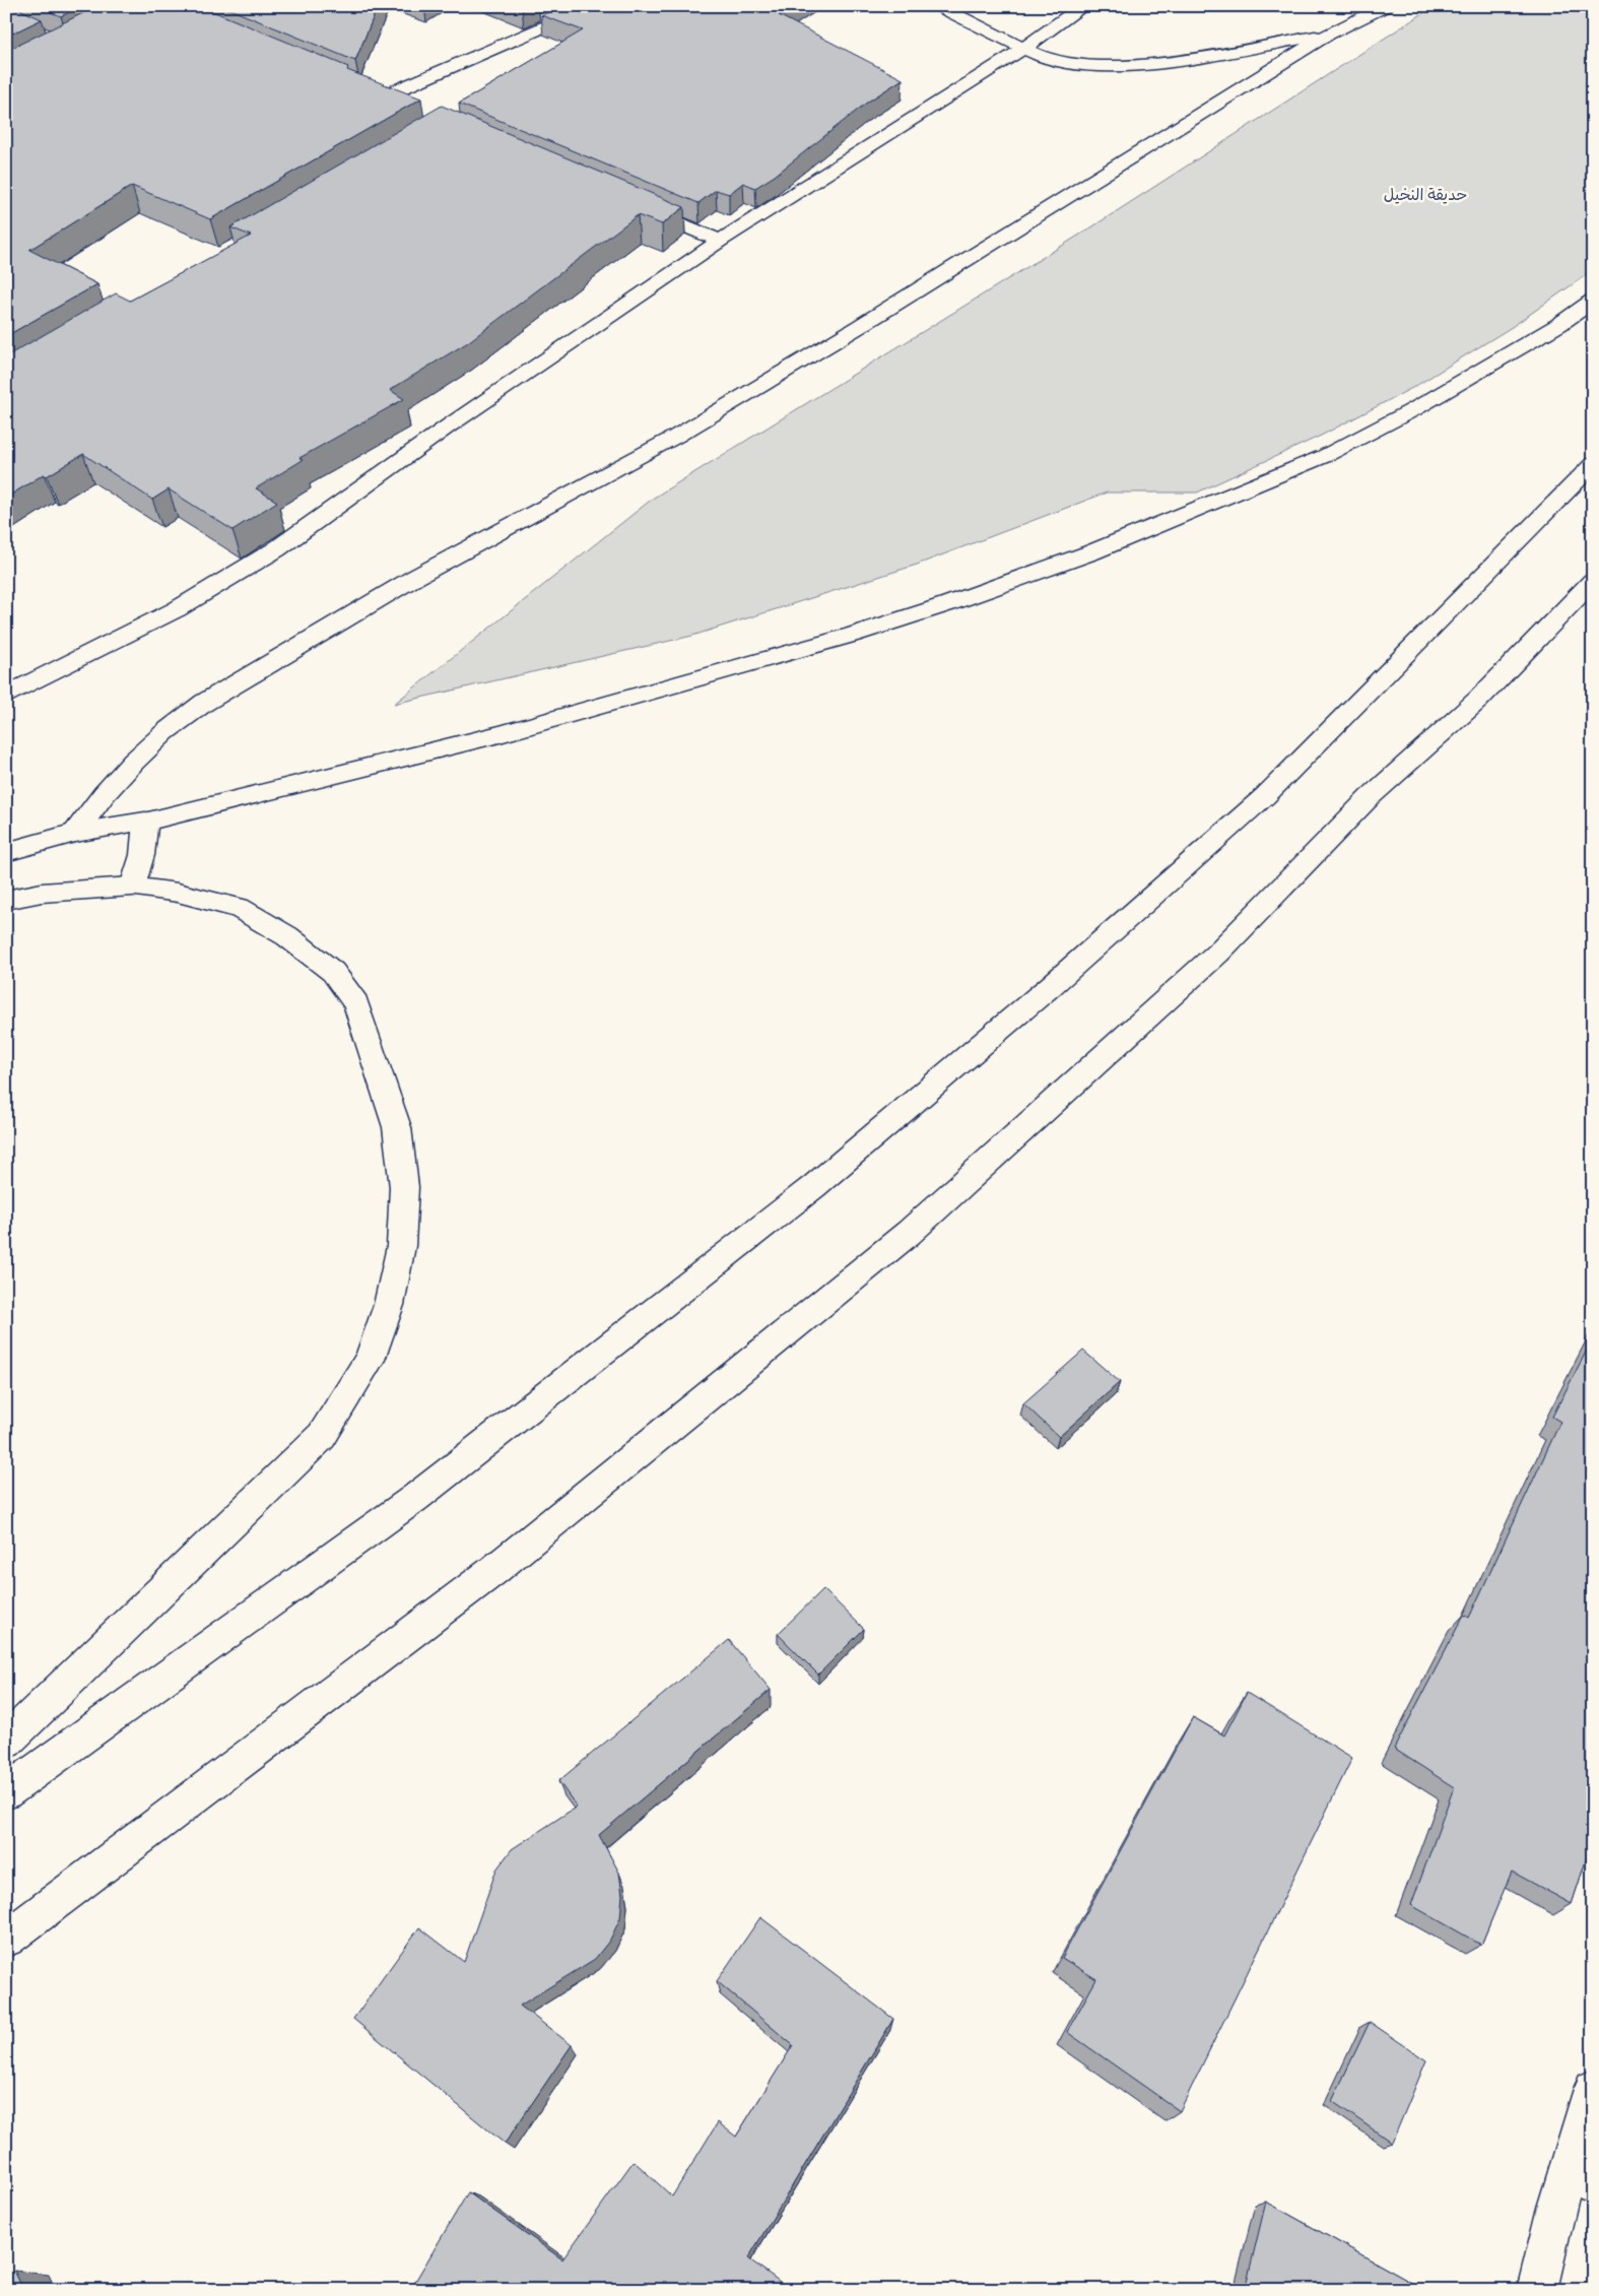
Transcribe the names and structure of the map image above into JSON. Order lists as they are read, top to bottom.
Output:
{
  "parks": ["حديقة النخيل"]
}
